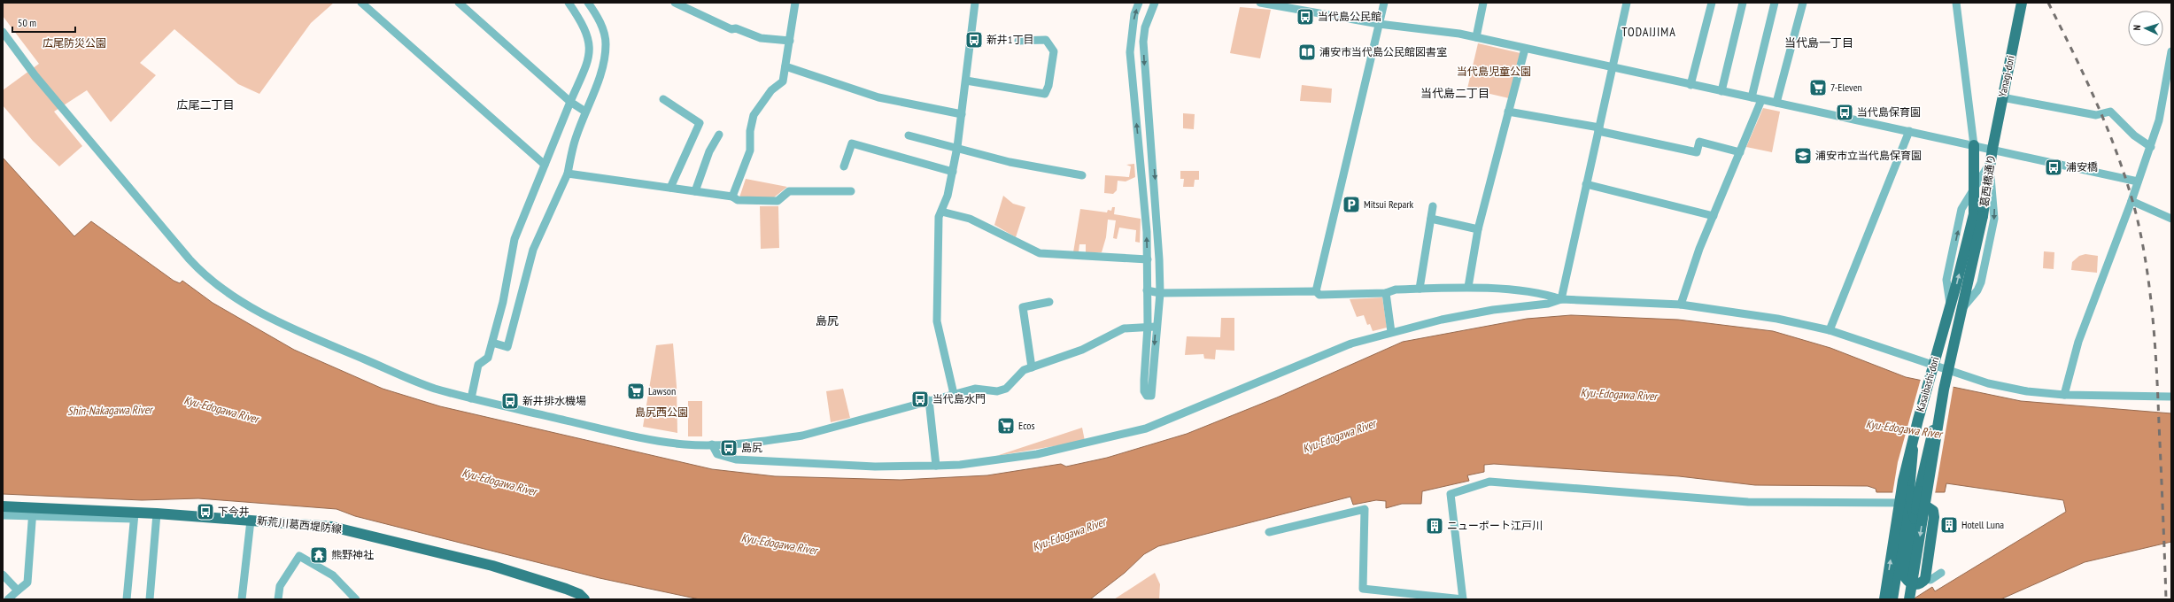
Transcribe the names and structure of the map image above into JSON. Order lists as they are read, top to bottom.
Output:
{
  "streets": {
    "main road": [
      "Yanagi-dori",
      "葛西橋通り",
      "Kasaibashi-dori",
      "新荒川葛西堤防線"
    ]
  },
  "crossings": [
    ["Yanagi-dori", "葛西橋通り"],
    ["葛西橋通り", "Kasaibashi-dori"]
  ],
  "districts": [
    "TODAIJIMA",
    "当代島一丁目",
    "当代島二丁目",
    "広尾二丁目",
    "島尻"
  ],
  "water": ["Kyu-Edogawa River", "Shin-Nakagawa River"],
  "parks": ["広尾防災公園", "当代島児童公園", "島尻西公園"],
  "places": {
    "bus stop": [
      "当代島公民館",
      "新井1丁目",
      "当代島保育園",
      "浦安橋",
      "当代島水門",
      "新井排水機場",
      "島尻",
      "下今井"
    ],
    "library": ["浦安市当代島公民館図書室"],
    "supermarket": ["7-Eleven", "Lawson", "Ecos"],
    "school or university": ["浦安市立当代島保育園"],
    "parking": ["Mitsui Repark"],
    "building": ["Hotell Luna", "ニューポート江戸川"],
    "temple": ["熊野神社"]
  },
  "scale_bar": "50 m",
  "north": "left"
}
